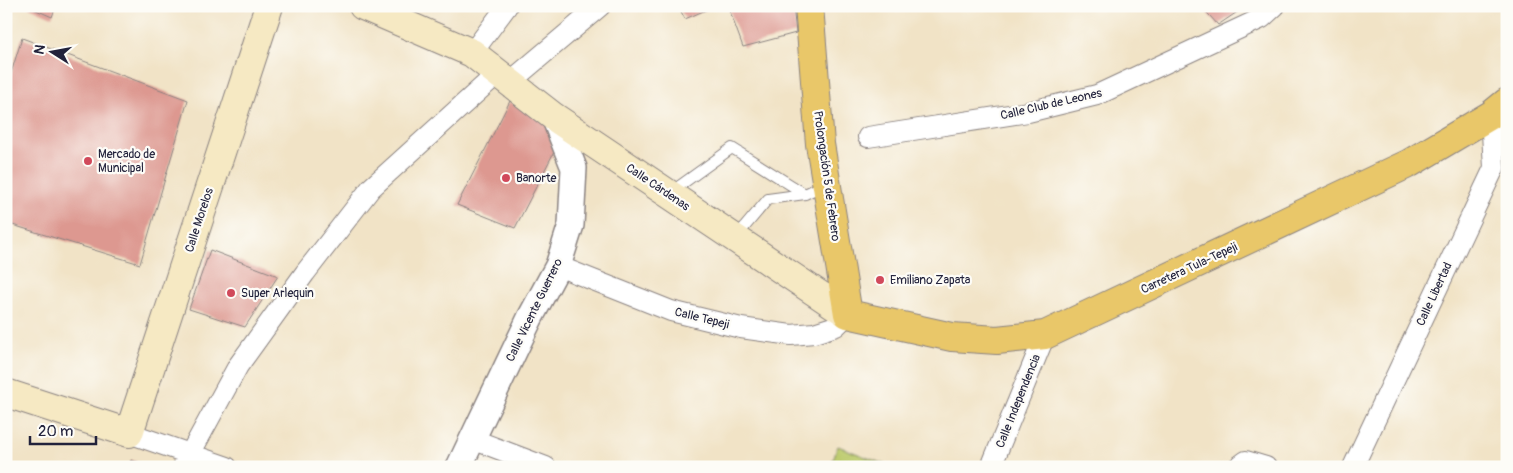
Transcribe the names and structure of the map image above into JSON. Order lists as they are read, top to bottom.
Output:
{
  "streets": {
    "main road": [
      "Prolongación 5 de Febrero",
      "Calle Cárdenas",
      "Calle Morelos",
      "Carretera Tula-Tepeji"
    ],
    "street": [
      "Calle Club de Leones",
      "Calle Libertad",
      "Calle Vicente Guerrero",
      "Calle Tepeji",
      "Calle Independencia"
    ]
  },
  "crossings": [
    ["Prolongación 5 de Febrero", "Calle Cárdenas"],
    ["Prolongación 5 de Febrero", "Carretera Tula-Tepeji"],
    ["Prolongación 5 de Febrero", "Calle Tepeji"],
    ["Calle Cárdenas", "Carretera Tula-Tepeji"],
    ["Calle Cárdenas", "Calle Vicente Guerrero"],
    ["Calle Cárdenas", "Calle Tepeji"],
    ["Carretera Tula-Tepeji", "Calle Libertad"],
    ["Carretera Tula-Tepeji", "Calle Tepeji"],
    ["Carretera Tula-Tepeji", "Calle Independencia"],
    ["Calle Vicente Guerrero", "Calle Tepeji"]
  ],
  "places": [
    "Mercado de Municipal",
    "Banorte",
    "Emiliano Zapata",
    "Super Arlequin"
  ],
  "scale_bar": "20 m",
  "north": "left"
}
